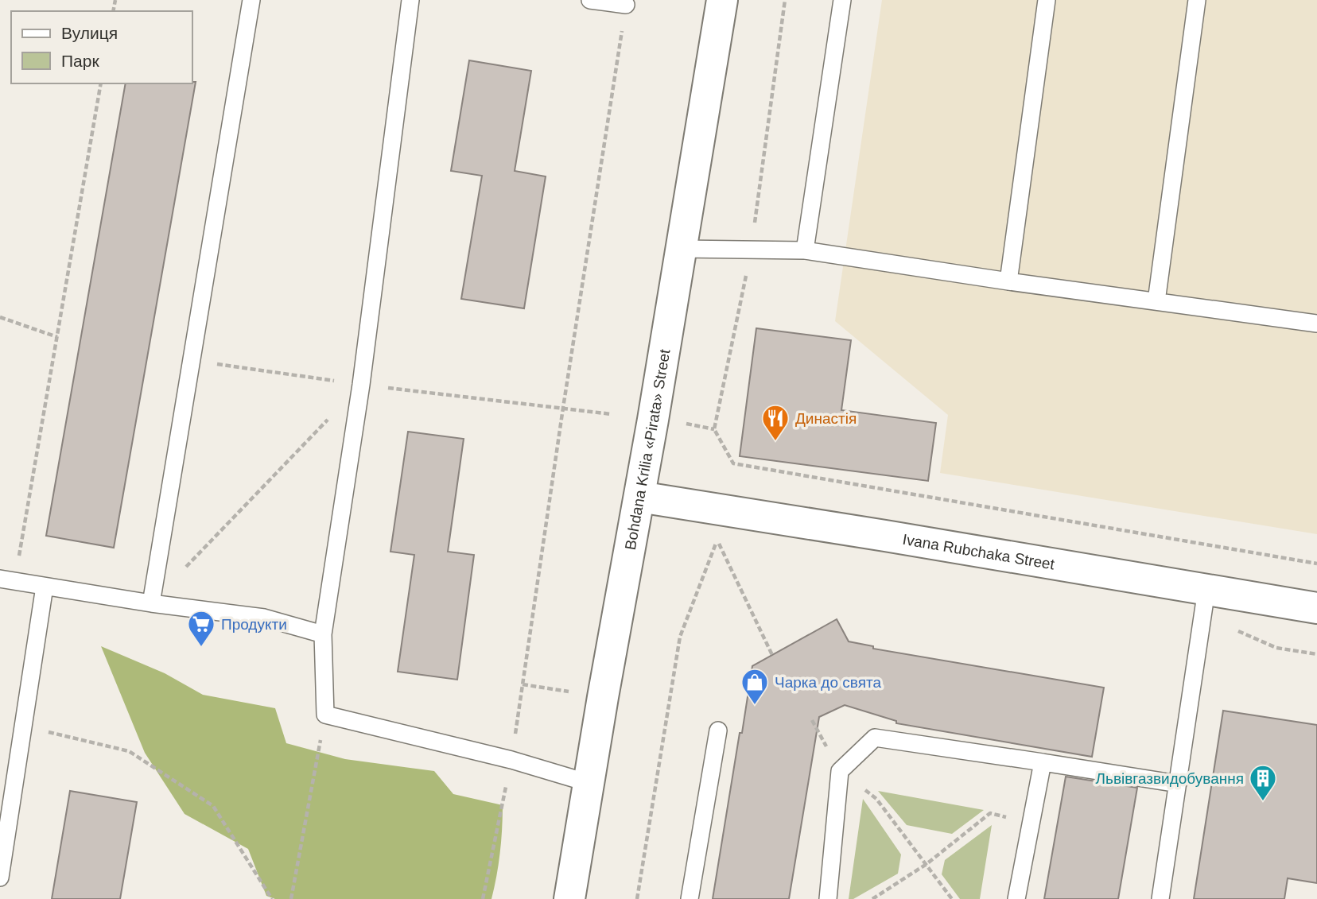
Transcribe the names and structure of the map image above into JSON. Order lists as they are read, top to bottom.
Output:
{
  "streets": {
    "street": ["Bohdana Krilia «Pirata» Street", "Ivana Rubchaka Street"]
  },
  "crossings": [
    ["Bohdana Krilia «Pirata» Street", "Ivana Rubchaka Street"]
  ],
  "places": {
    "restaurant": ["Династія"],
    "supermarket": ["Продукти"],
    "shop": ["Чарка до свята"],
    "building": ["Львівгазвидобування"]
  },
  "legend": ["Вулиця", "Парк"]
}
